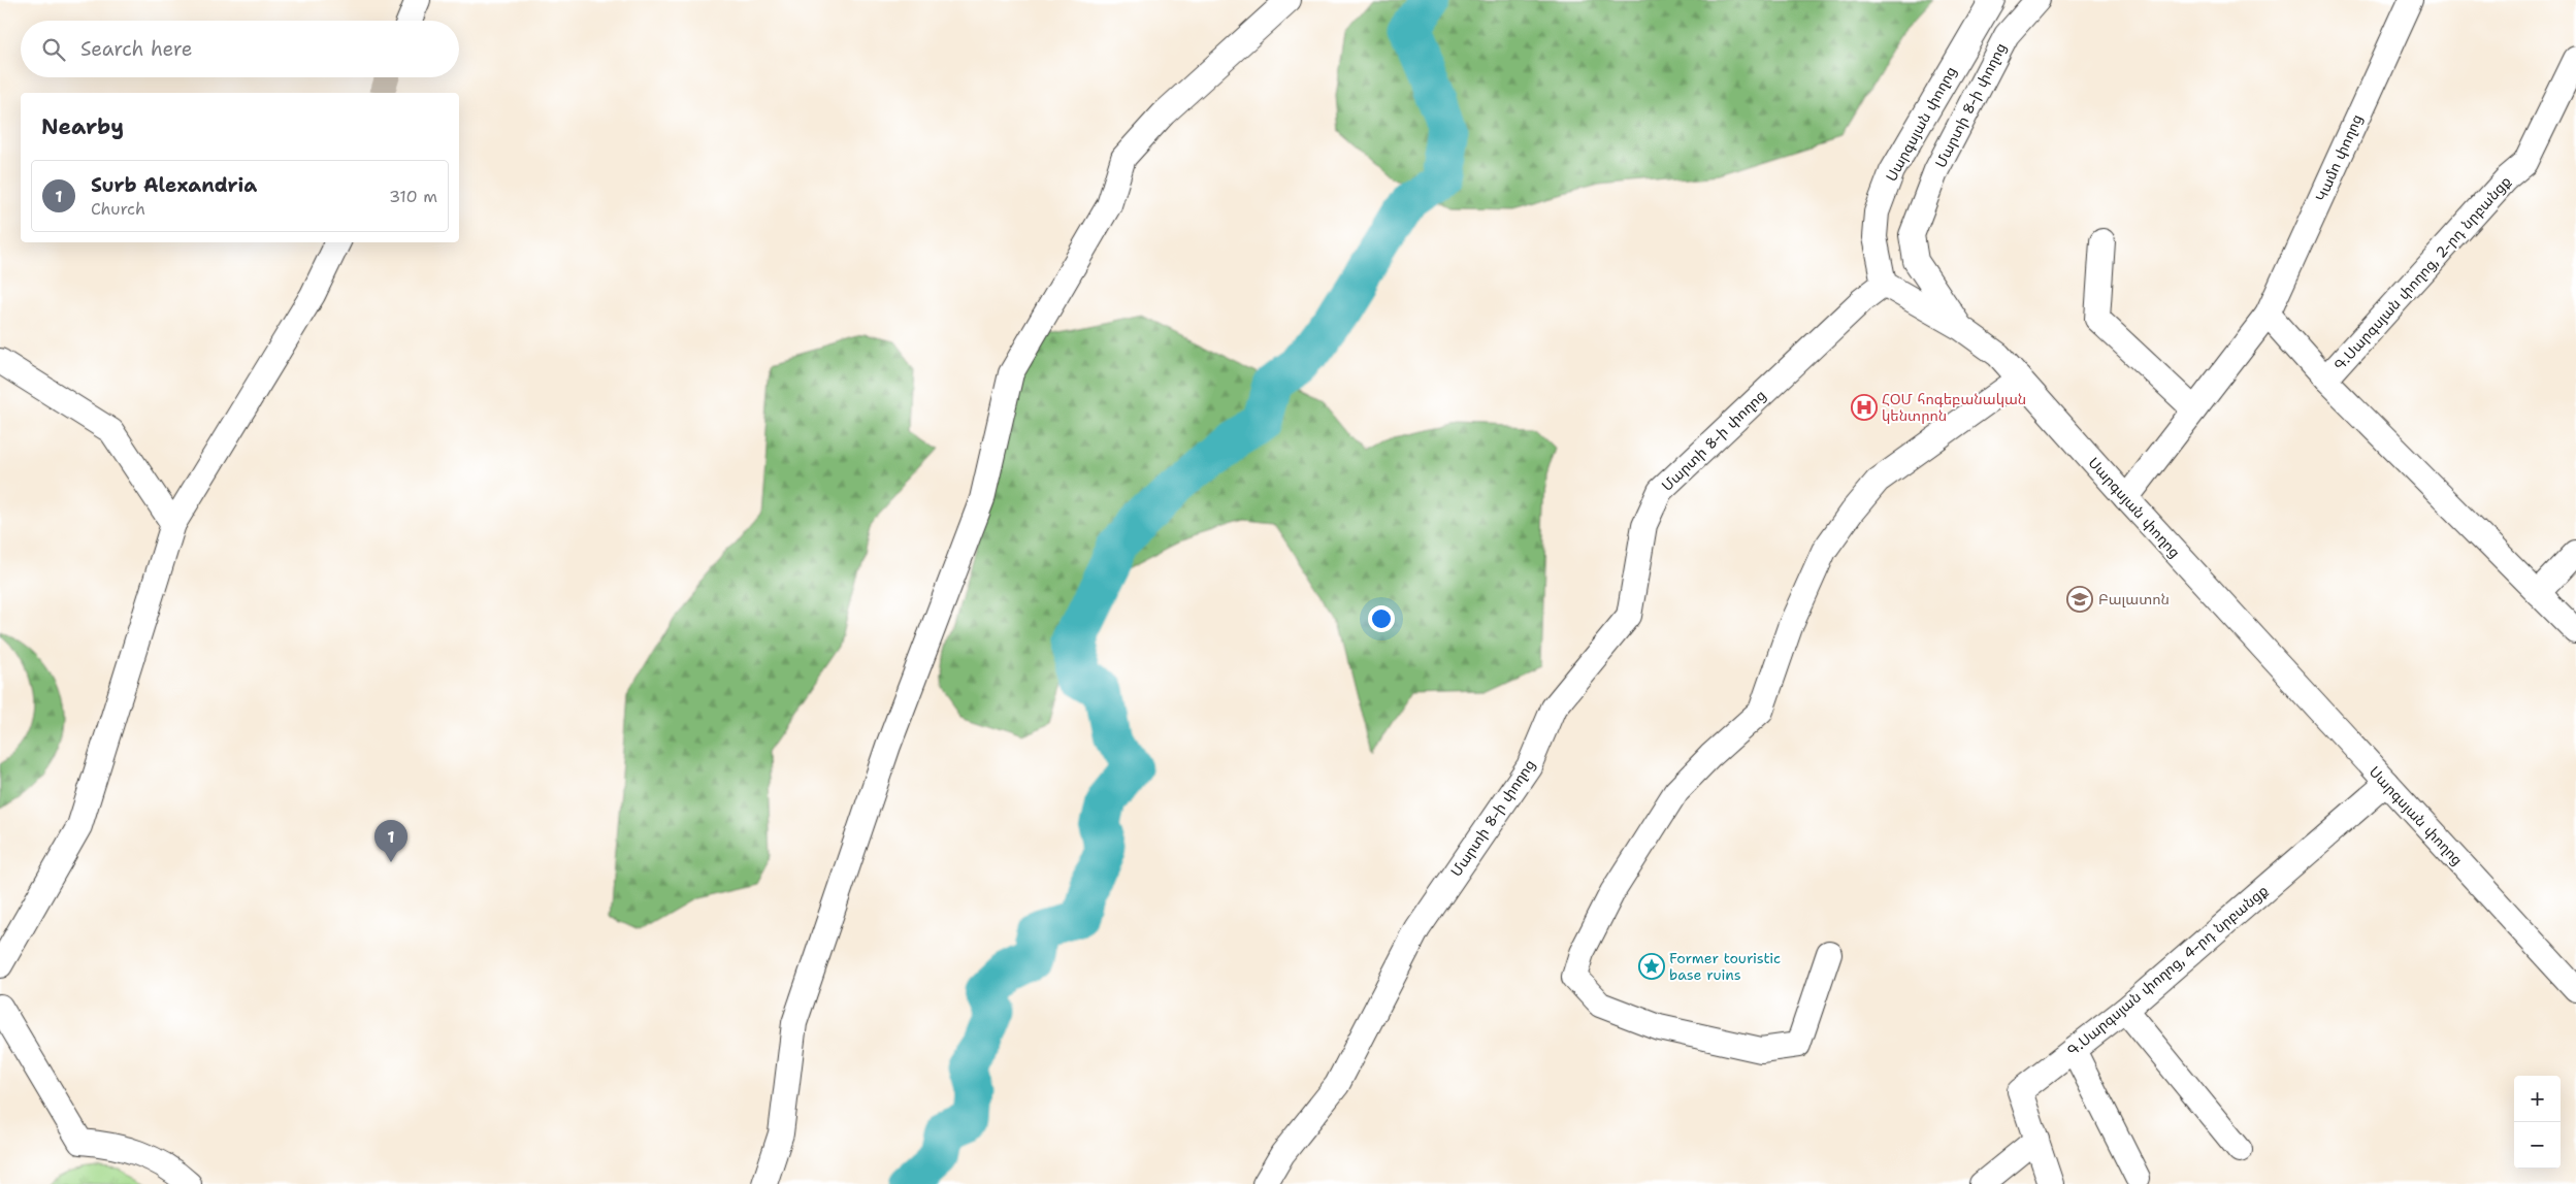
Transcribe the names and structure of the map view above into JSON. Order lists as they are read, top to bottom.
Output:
{
  "streets": {
    "street": [
      "Մարտի 8-ի փողոց",
      "Սարգսյան փողոց",
      "Կամո փողոց",
      "Գ.Սարգսյան փողոց, 2-րդ նրբանցք",
      "Գ.Սարգսյան փողոց, 4-րդ նրբանցք"
    ]
  },
  "crossings": [
    ["Մարտի 8-ի փողոց", "Սարգսյան փողոց"],
    ["Սարգսյան փողոց", "Կամո փողոց"],
    ["Սարգսյան փողոց", "Գ.Սարգսյան փողոց, 4-րդ նրբանցք"]
  ],
  "places": {
    "hospital": ["ՀՕՄ հոգեբանական կենտրոն"],
    "school or university": ["Բալատոն"],
    "place": ["Former touristic base ruins"]
  },
  "page": {
    "search": "Search here",
    "heading": "Nearby",
    "list": [
      {
        "mark": "1",
        "name": "Surb Alexandria",
        "note": "Church",
        "value": "310 m"
      }
    ],
    "pins": "1",
    "map_buttons": ["+", "−"]
  }
}
